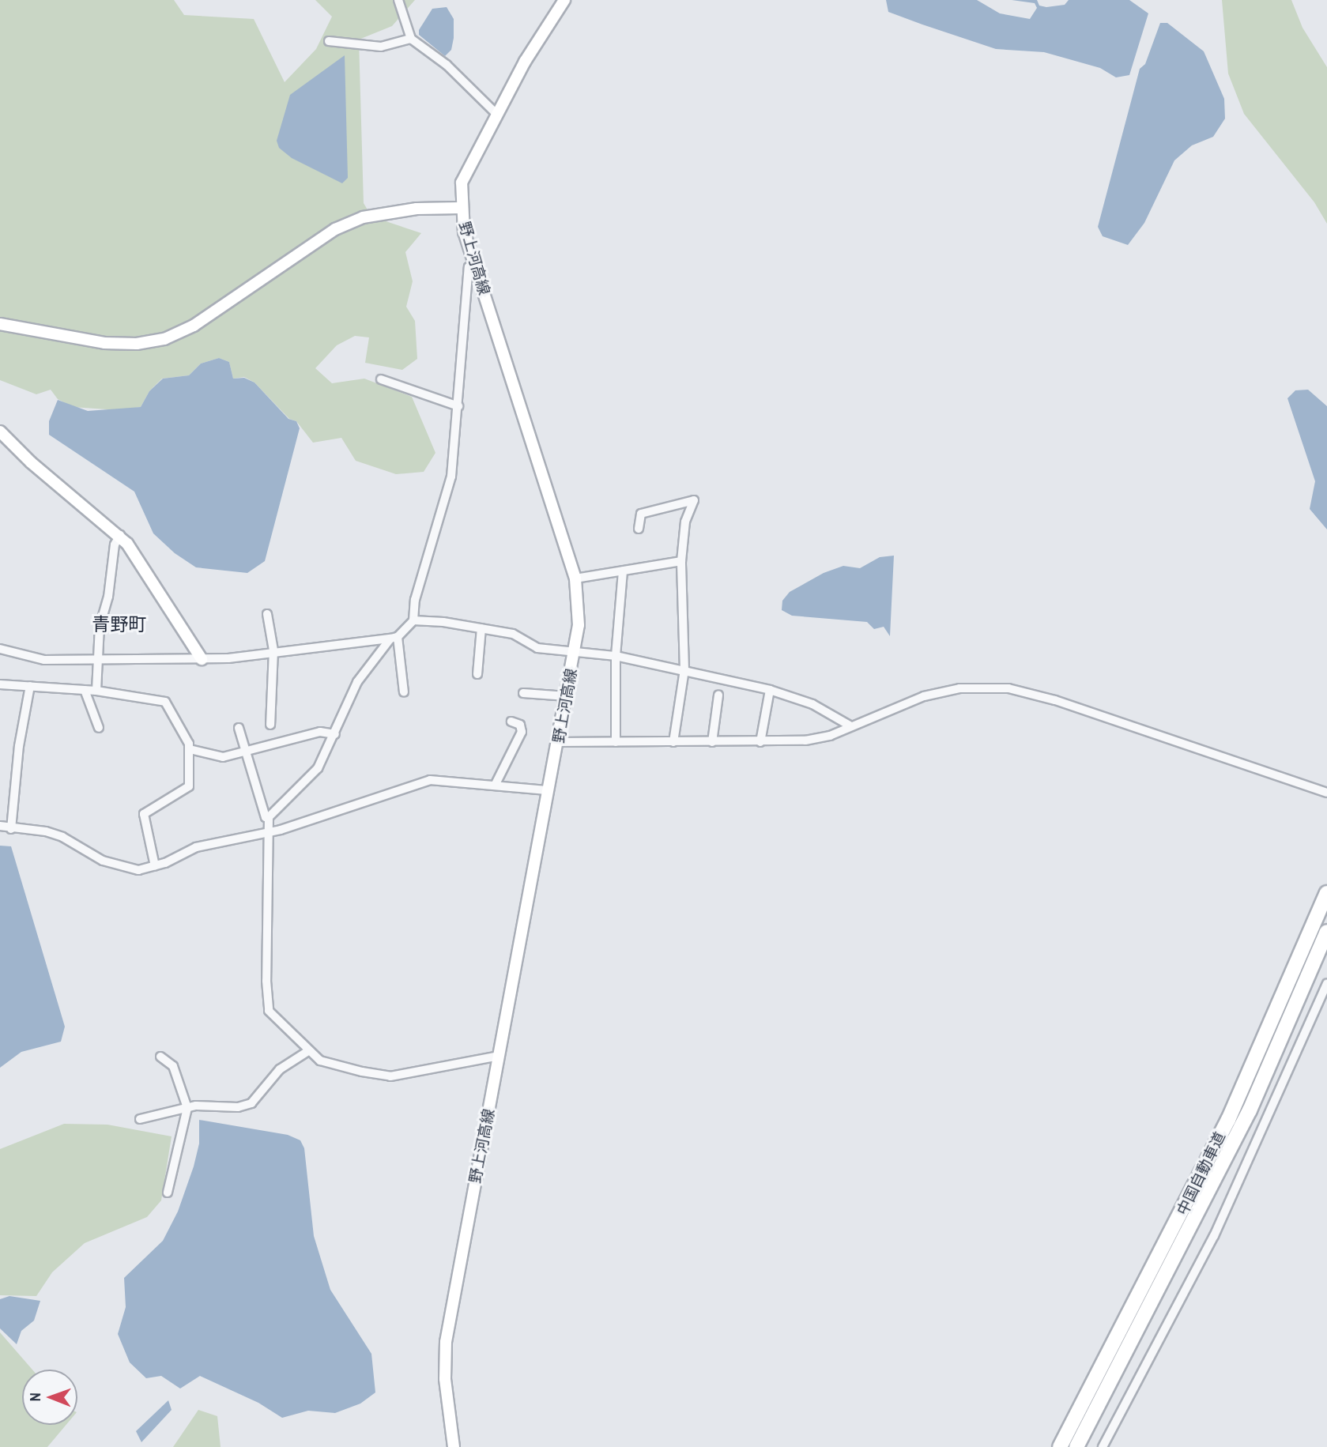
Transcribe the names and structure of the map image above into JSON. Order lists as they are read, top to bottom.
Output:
{
  "streets": {
    "highway": ["中国自動車道"],
    "main road": ["野上河高線"]
  },
  "districts": ["青野町"],
  "north": "left"
}
